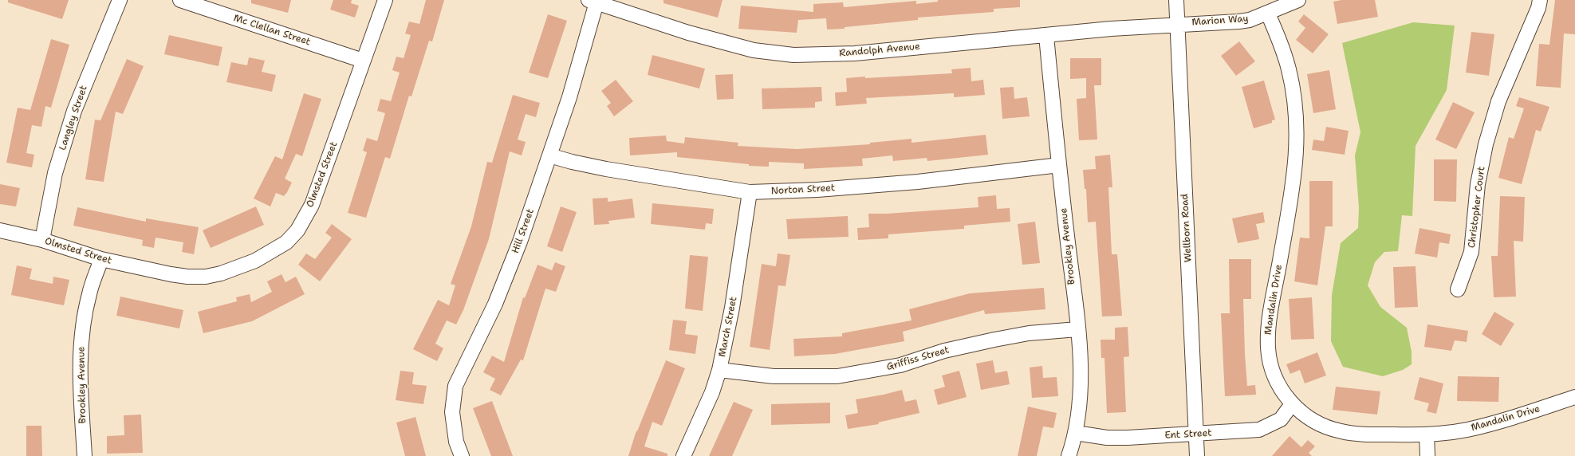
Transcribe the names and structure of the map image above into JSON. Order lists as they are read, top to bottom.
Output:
{
  "streets": {
    "street": [
      "Marion Way",
      "Mc Clellan Street",
      "Randolph Avenue",
      "Langley Street",
      "Olmsted Street",
      "Norton Street",
      "Christopher Court",
      "Wellborn Road",
      "Hill Street",
      "Brookley Avenue",
      "Mandalin Drive",
      "March Street",
      "Griffiss Street",
      "Ent Street"
    ]
  },
  "crossings": [
    ["Marion Way", "Randolph Avenue"],
    ["Marion Way", "Wellborn Road"],
    ["Marion Way", "Mandalin Drive"],
    ["Mc Clellan Street", "Olmsted Street"],
    ["Randolph Avenue", "Wellborn Road"],
    ["Randolph Avenue", "Hill Street"],
    ["Randolph Avenue", "Brookley Avenue"],
    ["Langley Street", "Olmsted Street"],
    ["Olmsted Street", "Brookley Avenue"],
    ["Norton Street", "Hill Street"],
    ["Norton Street", "Brookley Avenue"],
    ["Norton Street", "March Street"],
    ["Wellborn Road", "Ent Street"],
    ["Brookley Avenue", "Griffiss Street"],
    ["Brookley Avenue", "Ent Street"],
    ["Mandalin Drive", "Ent Street"],
    ["March Street", "Griffiss Street"]
  ]
}
